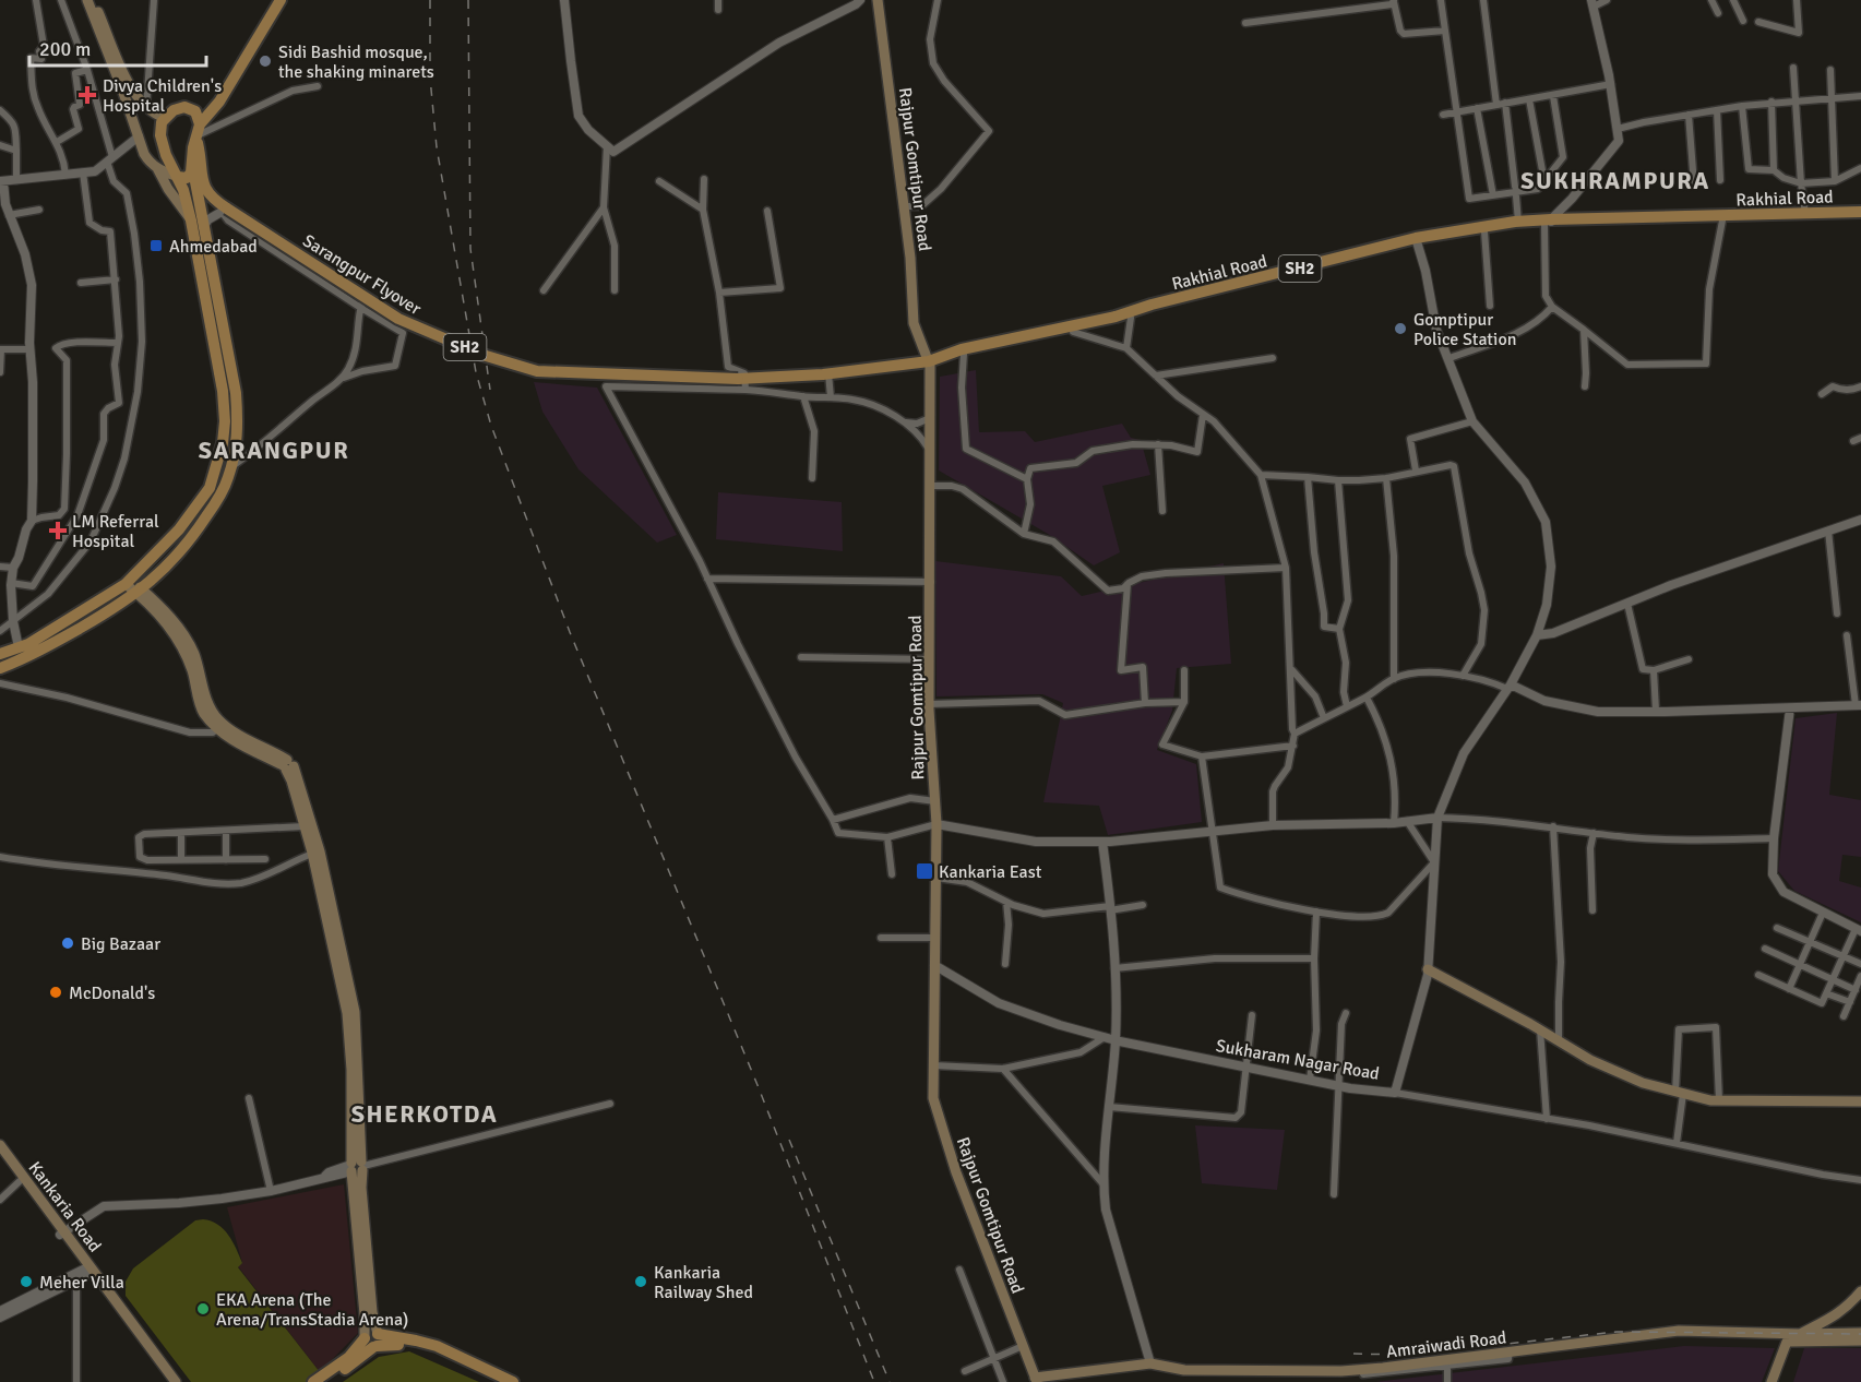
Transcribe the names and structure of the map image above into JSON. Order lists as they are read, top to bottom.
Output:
{
  "streets": {
    "main road": [
      "Rajpur Gomtipur Road",
      "Rakhial Road",
      "SH2",
      "Sarangpur Flyover",
      "Kankaria Road",
      "Amraiwadi Road"
    ],
    "street": ["Sukharam Nagar Road"]
  },
  "crossings": [
    ["Rajpur Gomtipur Road", "Rakhial Road"],
    ["Rajpur Gomtipur Road", "Sukharam Nagar Road"],
    ["Rajpur Gomtipur Road", "Amraiwadi Road"],
    ["Rakhial Road", "Sarangpur Flyover"]
  ],
  "districts": ["SUKHRAMPURA", "SARANGPUR", "SHERKOTDA"],
  "places": {
    "other": [
      "Sidi Bashid mosque, the shaking minarets",
      "Gomptipur Police Station",
      "Big Bazaar",
      "McDonald's",
      "Meher Villa",
      "Kankaria Railway Shed",
      "EKA Arena (The Arena/TransStadia Arena)"
    ],
    "health": ["Divya Children's Hospital", "LM Referral Hospital"],
    "transit": ["Ahmedabad", "Kankaria East"]
  },
  "scale_bar": "200 m"
}
